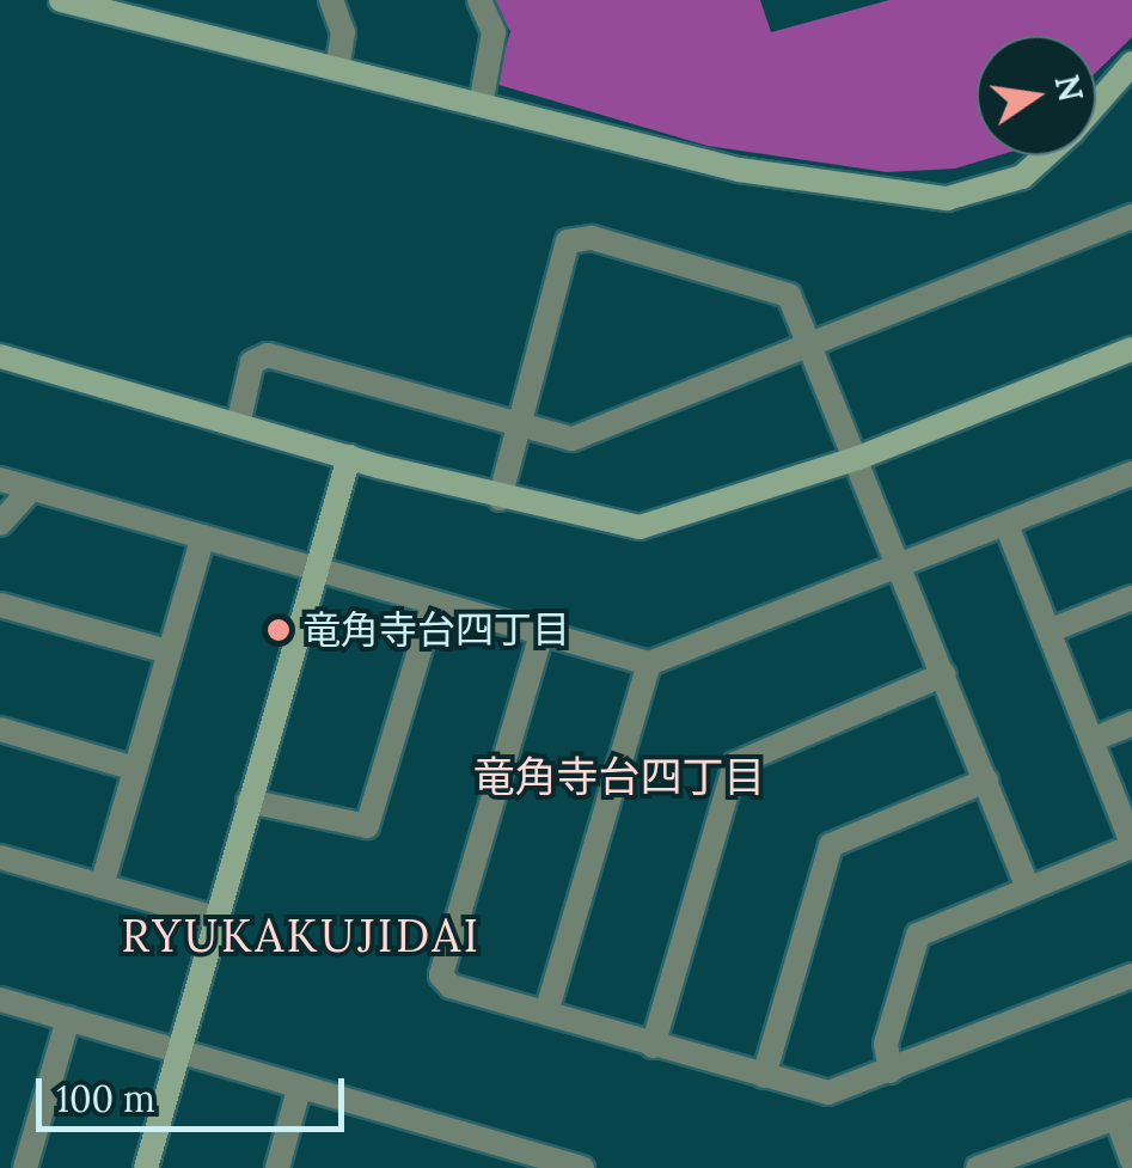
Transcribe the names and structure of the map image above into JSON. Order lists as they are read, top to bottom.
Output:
{
  "districts": ["竜角寺台四丁目", "RYUKAKUJIDAI"],
  "places": ["竜角寺台四丁目"],
  "scale_bar": "100 m",
  "north": "right"
}
